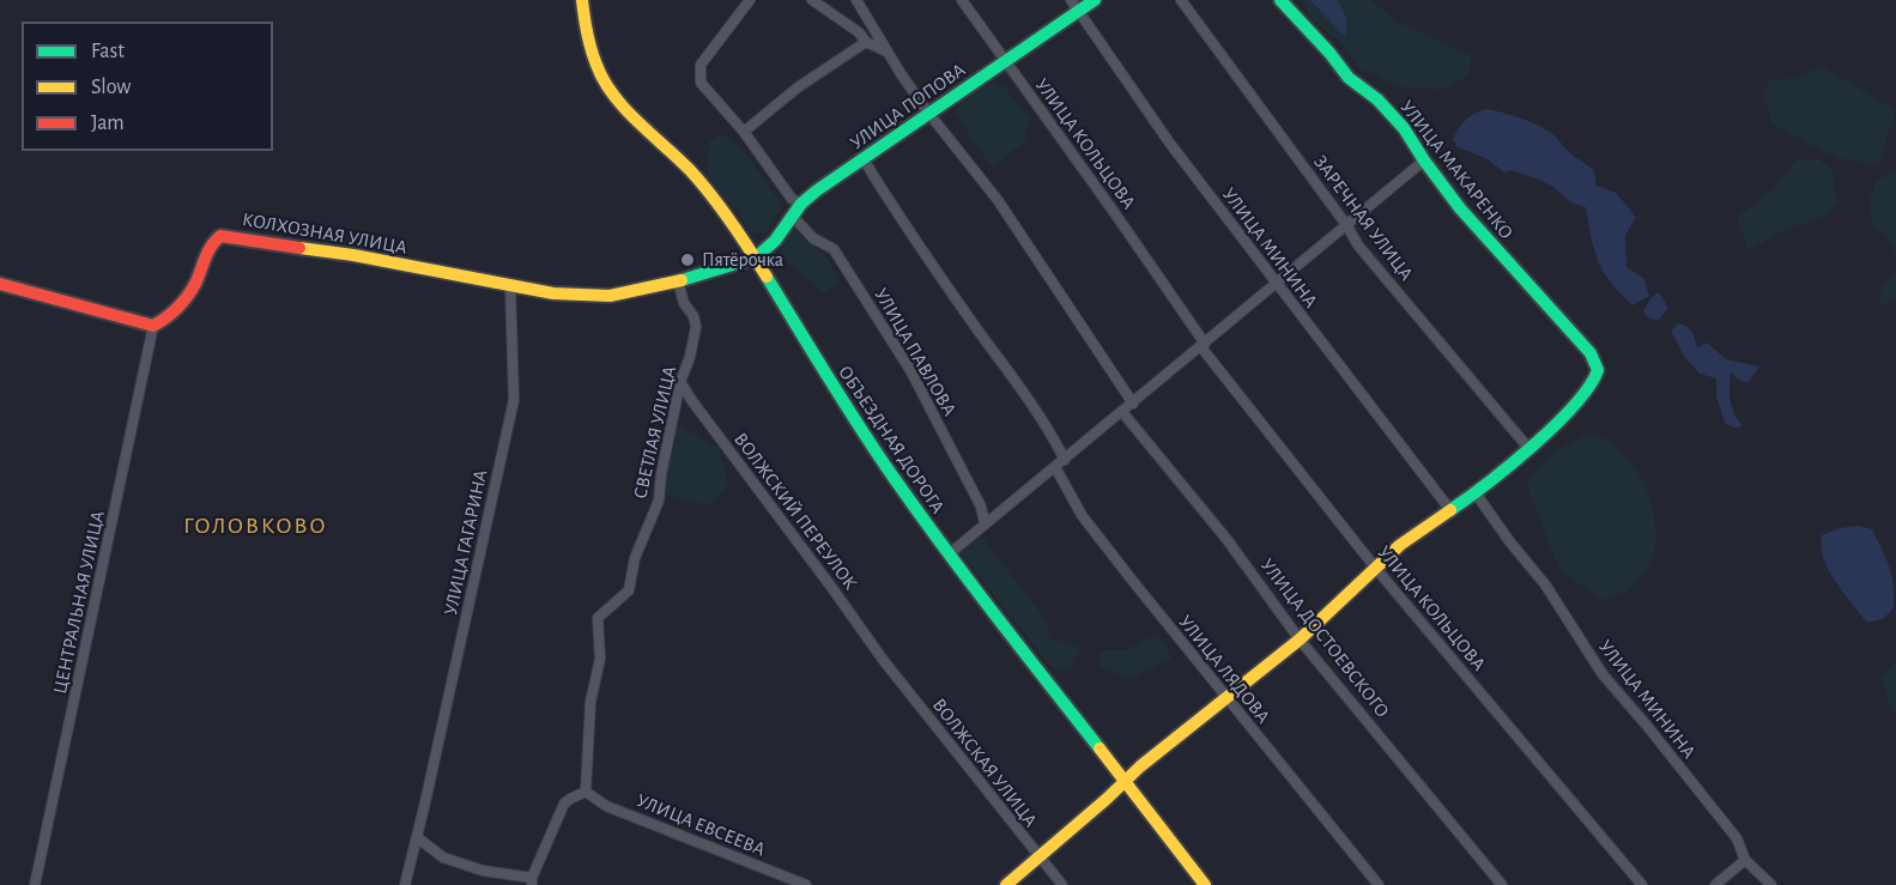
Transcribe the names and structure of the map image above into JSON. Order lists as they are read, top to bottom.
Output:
{
  "streets": {
    "street": [
      "УЛИЦА ПОПОВА",
      "УЛИЦА КОЛЬЦОВА",
      "УЛИЦА МАКАРЕНКО",
      "ЗАРЕЧНАЯ УЛИЦА",
      "КОЛХОЗНАЯ УЛИЦА",
      "УЛИЦА МИНИНА",
      "УЛИЦА ПАВЛОВА",
      "СВЕТЛАЯ УЛИЦА",
      "ОБЪЕЗДНАЯ ДОРОГА",
      "ВОЛЖСКИЙ ПЕРЕУЛОК",
      "УЛИЦА ГАГАРИНА",
      "ЦЕНТРАЛЬНАЯ УЛИЦА",
      "УЛИЦА ДОСТОЕВСКОГО",
      "УЛИЦА ЛЯДОВА",
      "ВОЛЖСКАЯ УЛИЦА",
      "УЛИЦА ЕВСЕЕВА"
    ]
  },
  "crossings": [
    ["УЛИЦА ПОПОВА", "УЛИЦА КОЛЬЦОВА"],
    ["УЛИЦА ПОПОВА", "КОЛХОЗНАЯ УЛИЦА"],
    ["УЛИЦА ПОПОВА", "УЛИЦА МИНИНА"],
    ["УЛИЦА ПОПОВА", "УЛИЦА ПАВЛОВА"],
    ["УЛИЦА ПОПОВА", "ОБЪЕЗДНАЯ ДОРОГА"],
    ["УЛИЦА МАКАРЕНКО", "ЗАРЕЧНАЯ УЛИЦА"],
    ["КОЛХОЗНАЯ УЛИЦА", "СВЕТЛАЯ УЛИЦА"],
    ["КОЛХОЗНАЯ УЛИЦА", "ОБЪЕЗДНАЯ ДОРОГА"],
    ["КОЛХОЗНАЯ УЛИЦА", "УЛИЦА ГАГАРИНА"],
    ["КОЛХОЗНАЯ УЛИЦА", "ЦЕНТРАЛЬНАЯ УЛИЦА"],
    ["СВЕТЛАЯ УЛИЦА", "ВОЛЖСКИЙ ПЕРЕУЛОК"],
    ["СВЕТЛАЯ УЛИЦА", "УЛИЦА ЕВСЕЕВА"],
    ["ВОЛЖСКИЙ ПЕРЕУЛОК", "ВОЛЖСКАЯ УЛИЦА"]
  ],
  "districts": ["ГОЛОВКОВО"],
  "places": ["Пятёрочка"],
  "legend": ["Fast", "Slow", "Jam"]
}
